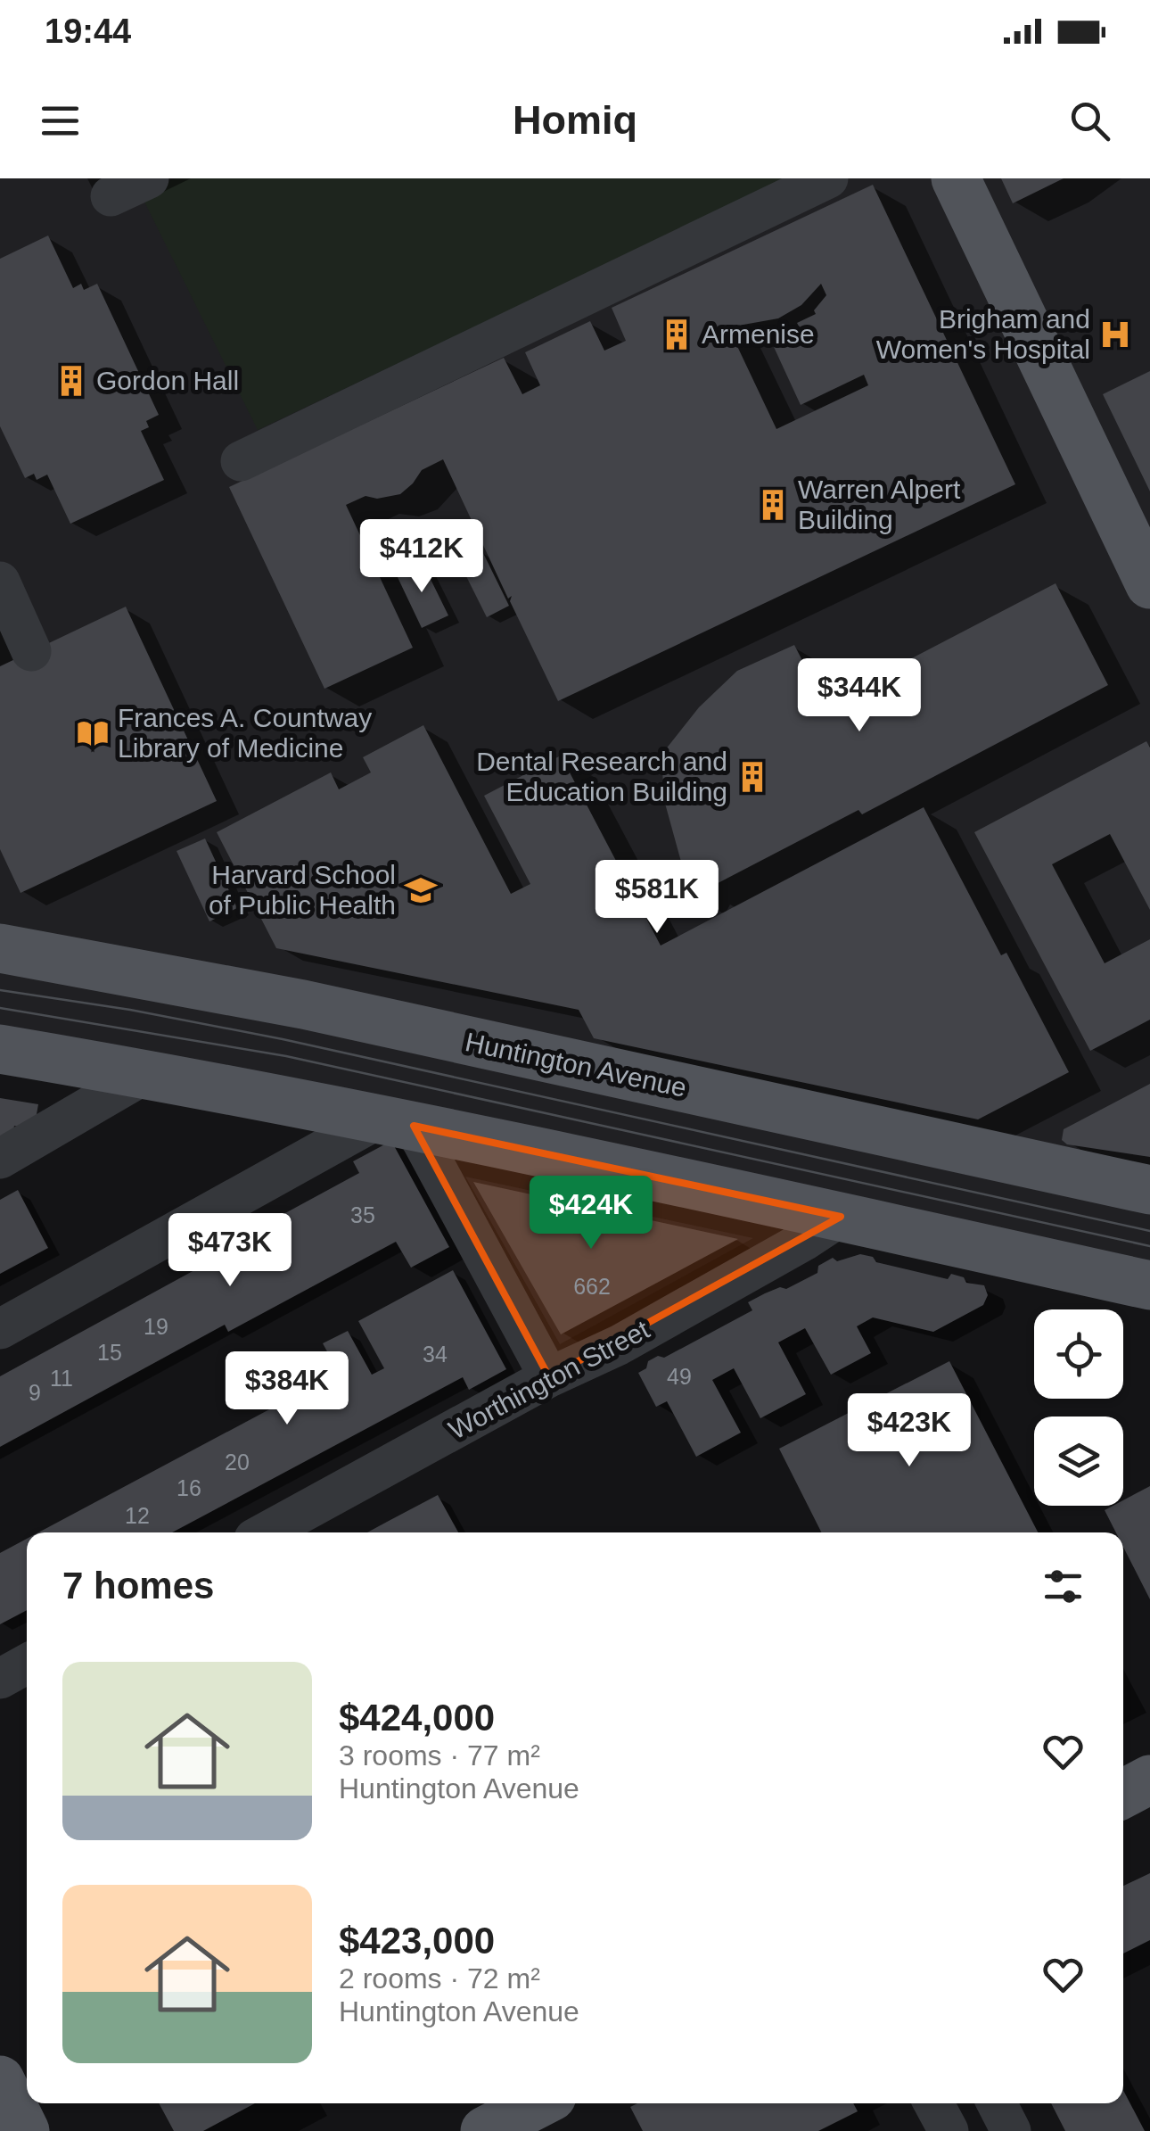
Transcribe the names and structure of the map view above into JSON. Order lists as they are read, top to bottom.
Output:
{
  "streets": {
    "main road": ["Huntington Avenue"],
    "street": ["Worthington Street"]
  },
  "places": {
    "building": [
      "Armenise",
      "Gordon Hall",
      "Warren Alpert Building",
      "Dental Research and Education Building"
    ],
    "hospital": ["Brigham and Women's Hospital"],
    "library": ["Frances A. Countway Library of Medicine"],
    "school or university": ["Harvard School of Public Health"]
  },
  "house_numbers": [
    "35",
    "662",
    "19",
    "15",
    "34",
    "49",
    "11",
    "9",
    "20",
    "16",
    "12"
  ],
  "page": {
    "status": "19:44",
    "header": "Homiq",
    "price": [
      "$412K",
      "$344K",
      "$581K",
      "$424K",
      "$473K",
      "$384K",
      "$423K"
    ],
    "heading": "7 homes",
    "list": [
      {
        "name": "$424,000",
        "note": "3 rooms · 77 m² · Huntington Avenue"
      },
      {
        "name": "$423,000",
        "note": "2 rooms · 72 m² · Huntington Avenue"
      }
    ]
  }
}
